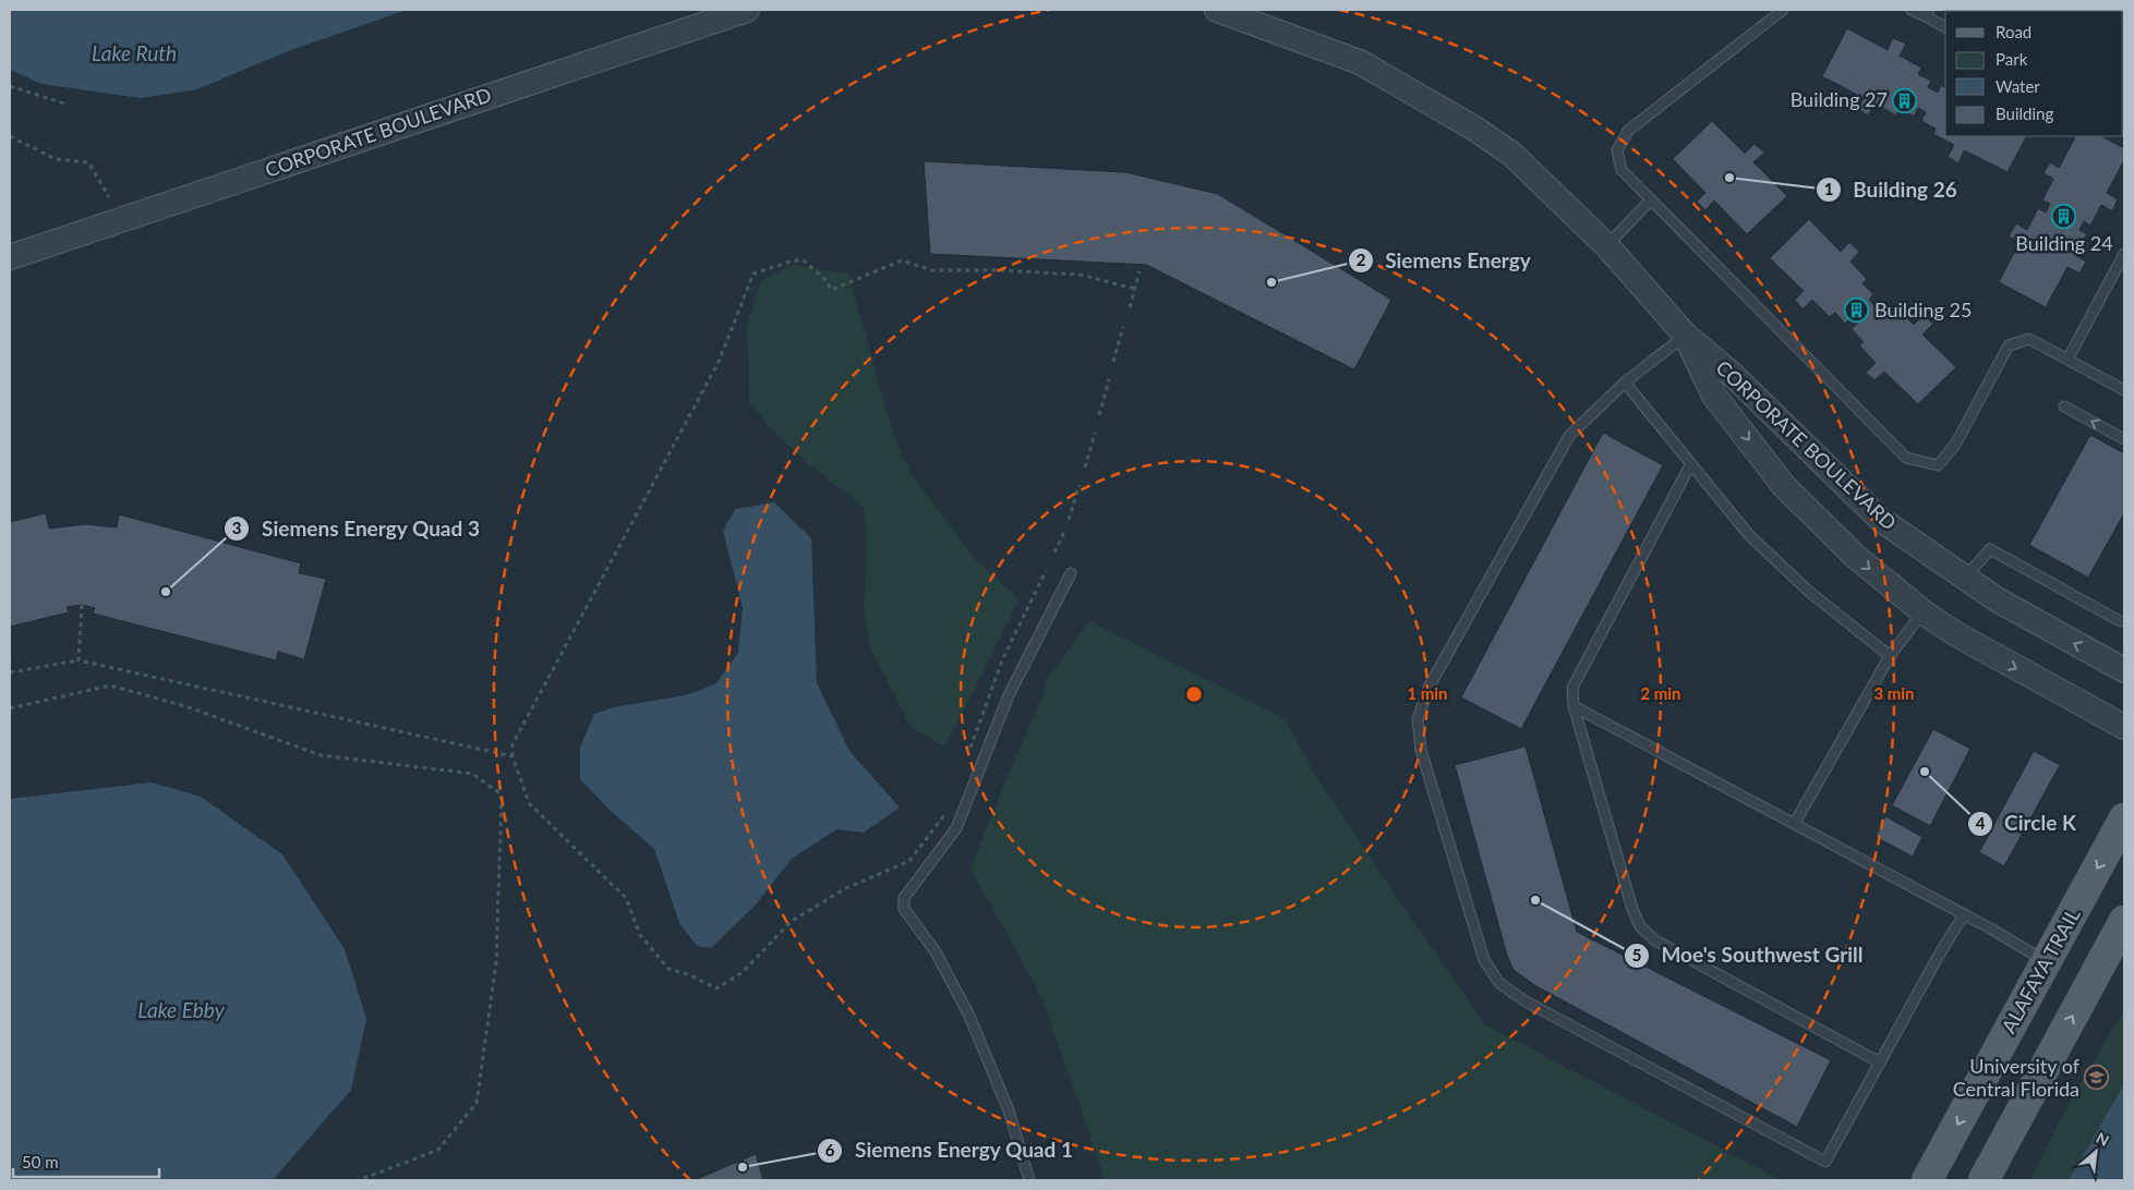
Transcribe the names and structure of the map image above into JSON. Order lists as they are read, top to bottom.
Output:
{
  "streets": {
    "main road": ["ALAFAYA TRAIL"],
    "street": ["CORPORATE BOULEVARD"]
  },
  "water": ["Lake Ruth", "Lake Ebby"],
  "places": {
    "building": ["Building 27", "Building 24", "Building 25"],
    "other": [
      "Building 26",
      "Siemens Energy",
      "Siemens Energy Quad 3",
      "Circle K",
      "Moe's Southwest Grill",
      "Siemens Energy Quad 1"
    ],
    "school or university": ["University of Central Florida"]
  },
  "legend": [
    "Road",
    "Park",
    "Water",
    "Building"
  ],
  "scale_bar": "50 m",
  "north": "top right",
  "rings": ["1 min", "2 min", "3 min"]
}
